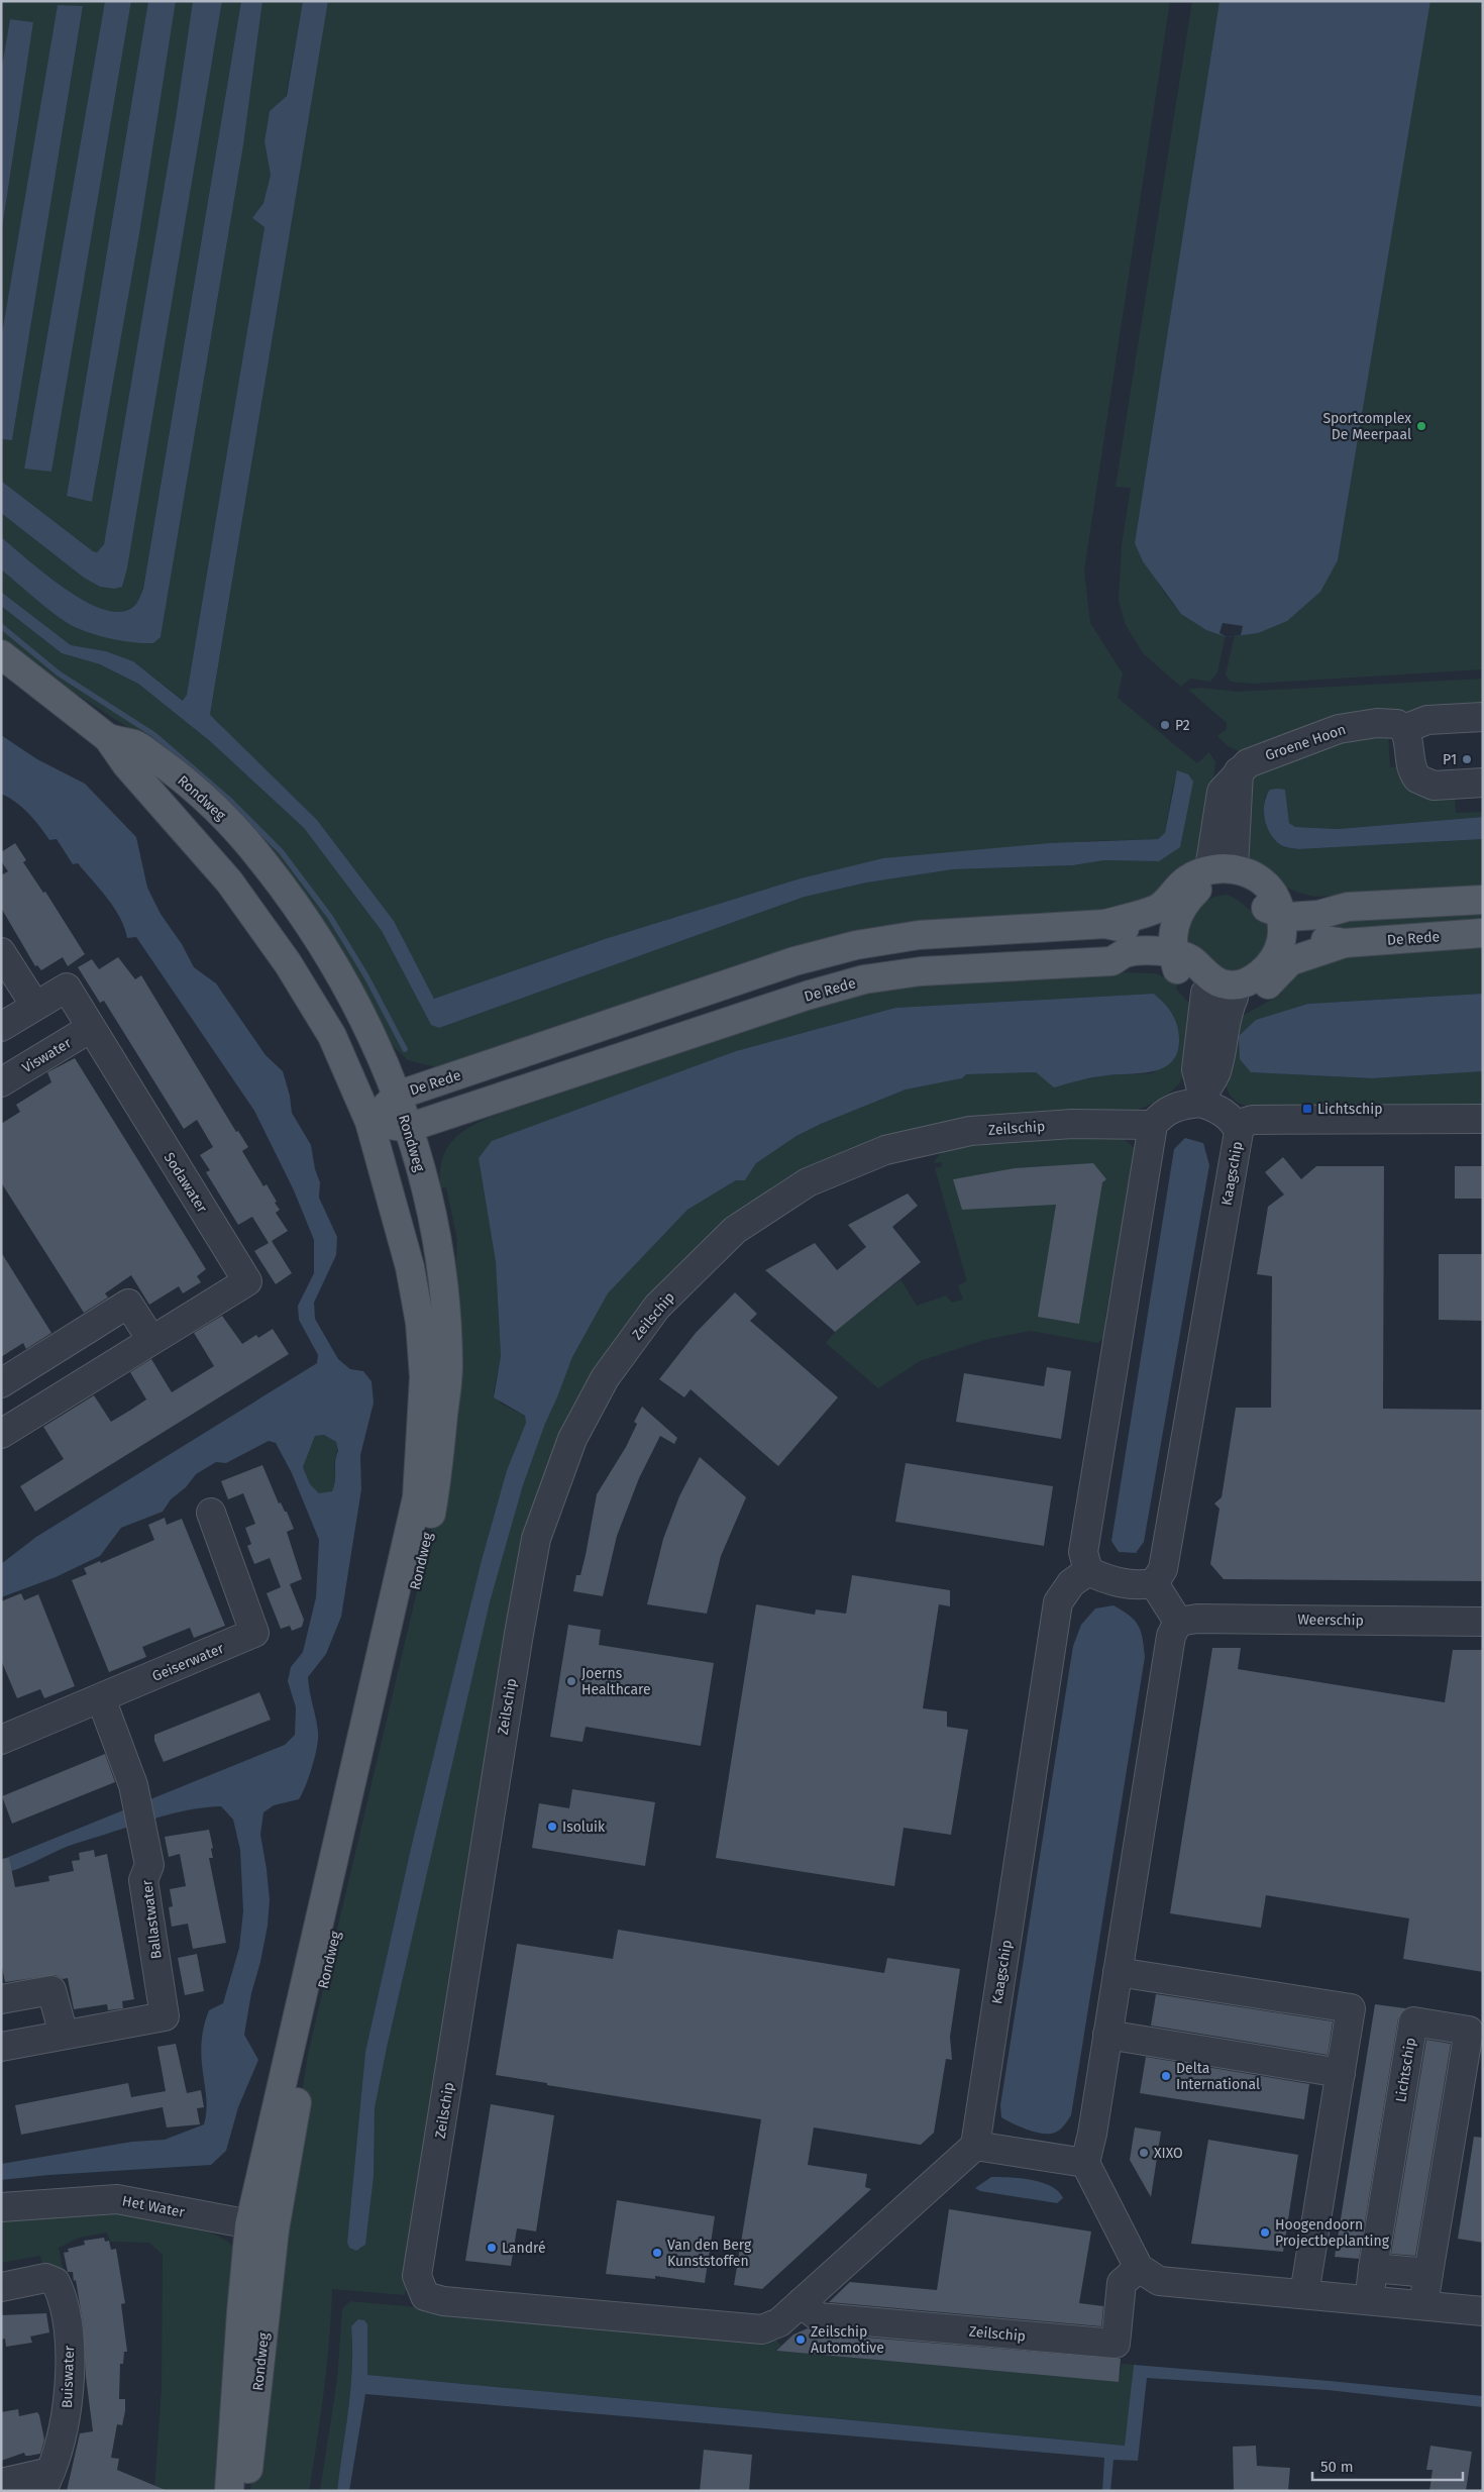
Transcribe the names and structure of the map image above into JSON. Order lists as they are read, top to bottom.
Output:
{
  "streets": {
    "main road": ["Rondweg", "De Rede"],
    "street": [
      "Groene Hoon",
      "Viswater",
      "Zeilschip",
      "Kaagschip",
      "Sodawater",
      "Weerschip",
      "Geiserwater",
      "Ballastwater",
      "Lichtschip",
      "Het Water",
      "Buiswater"
    ]
  },
  "crossings": [
    ["Groene Hoon", "De Rede"],
    ["Rondweg", "De Rede"],
    ["Rondweg", "Het Water"],
    ["Viswater", "Sodawater"],
    ["Zeilschip", "Kaagschip"],
    ["Geiserwater", "Ballastwater"]
  ],
  "places": {
    "other": [
      "Sportcomplex De Meerpaal",
      "P2",
      "P1",
      "Joerns Healthcare",
      "Isoluik",
      "Delta International",
      "XIXO",
      "Hoogendoorn Projectbeplanting",
      "Landré",
      "Van den Berg Kunststoffen",
      "Zeilschip Automotive"
    ],
    "transit": ["Lichtschip"]
  },
  "scale_bar": "50 m"
}
